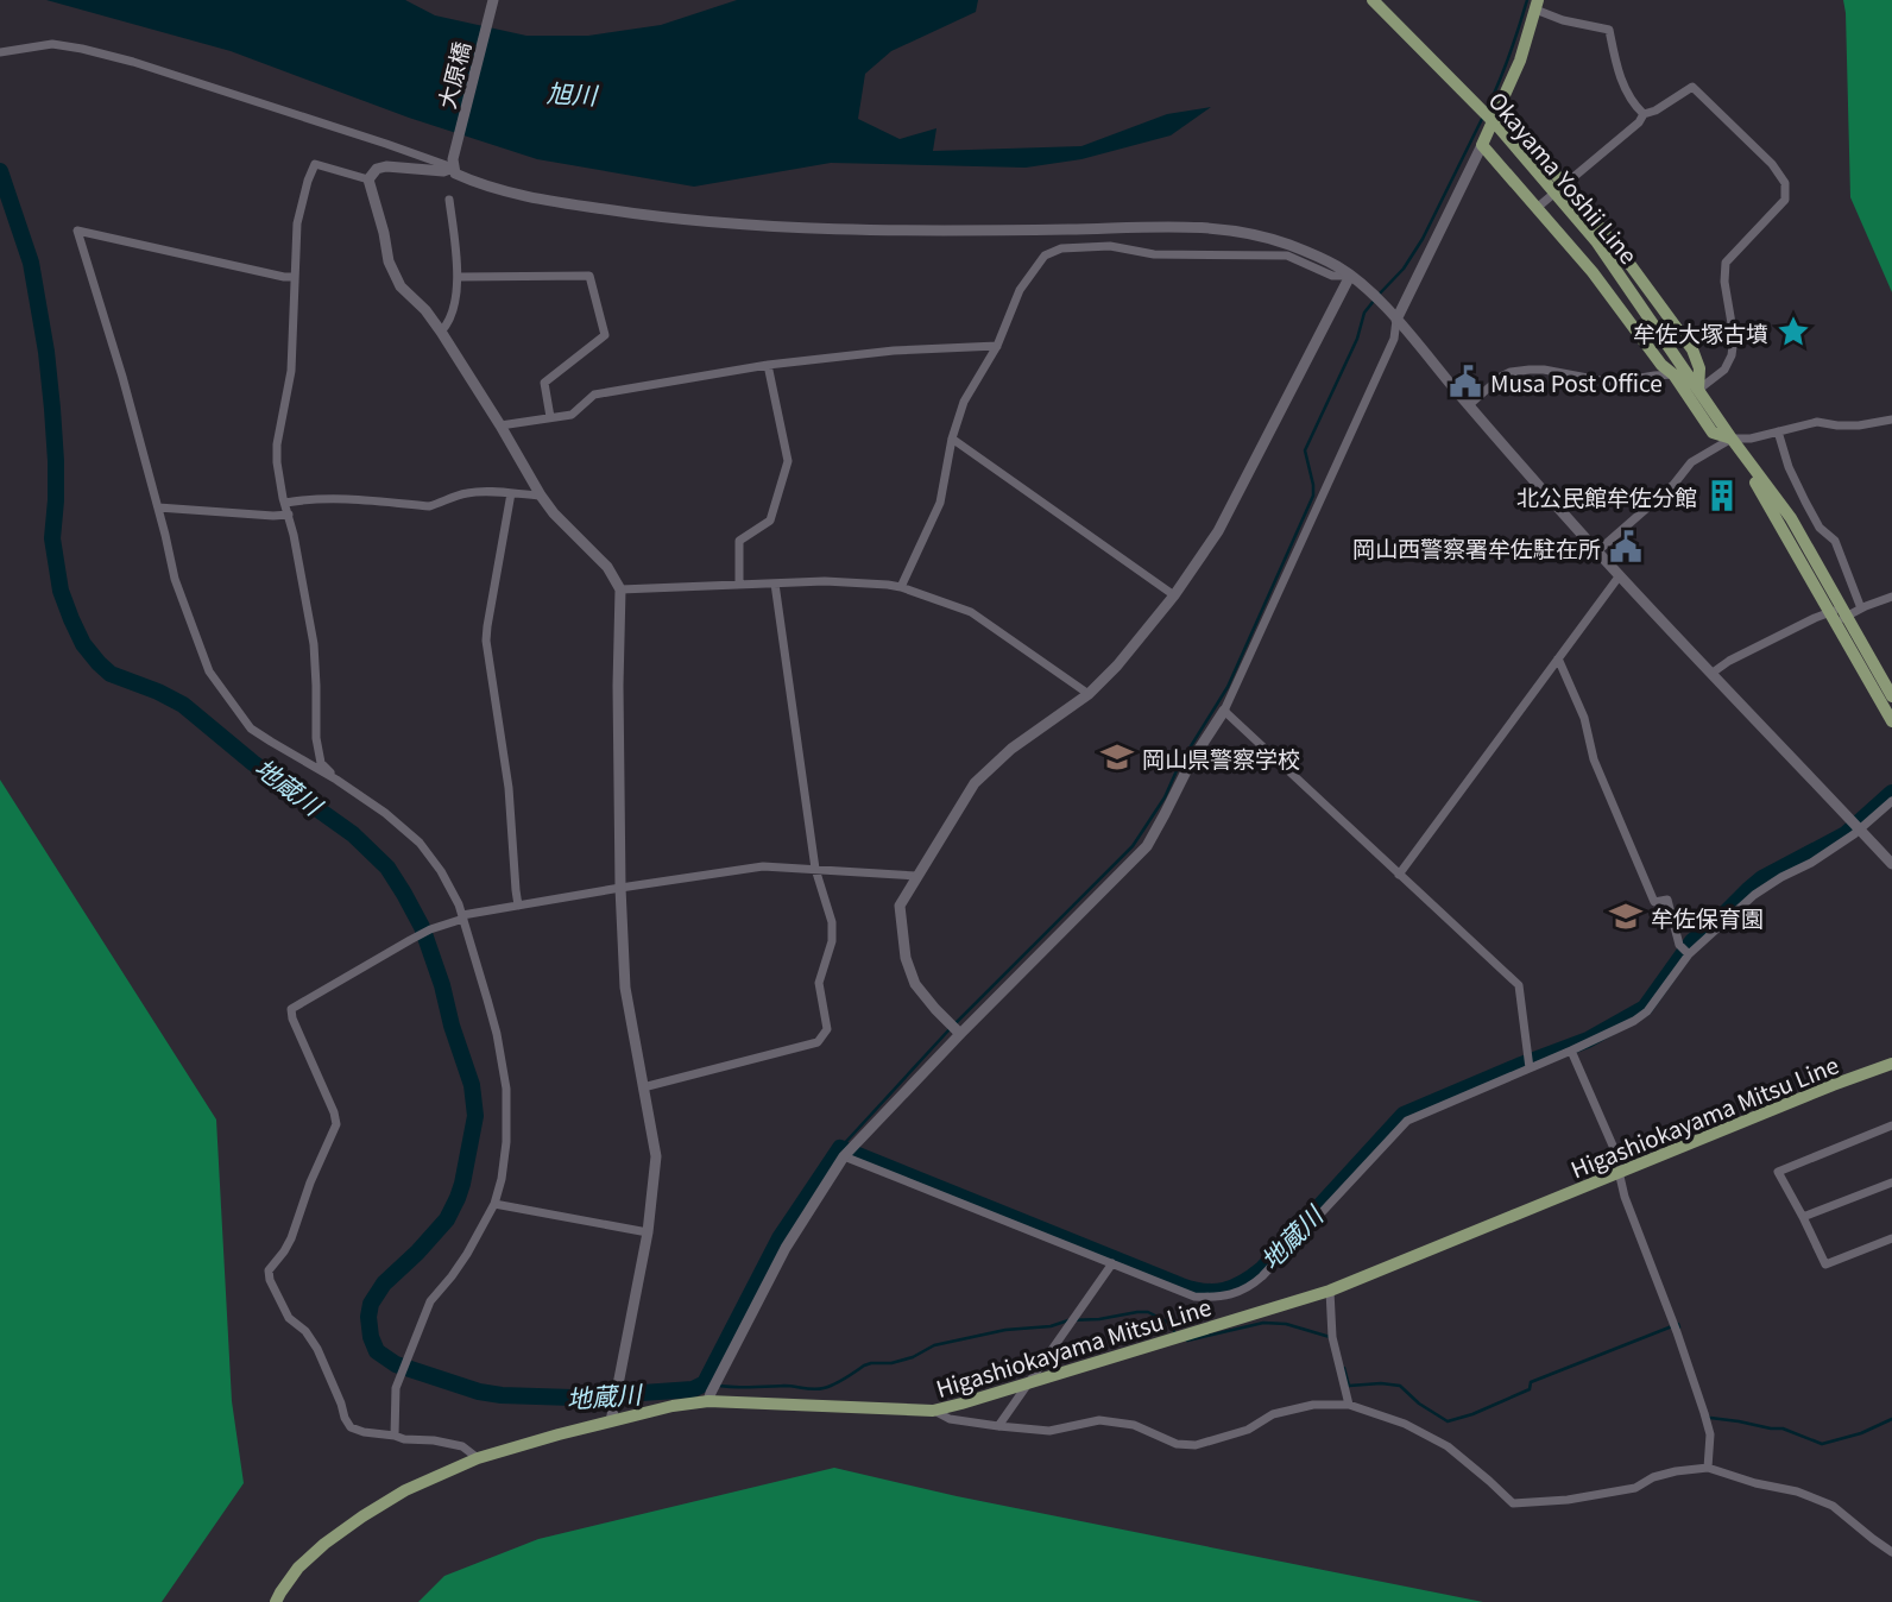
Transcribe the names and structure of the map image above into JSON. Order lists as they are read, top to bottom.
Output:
{
  "streets": {
    "main road": ["Okayama Yoshii Line", "Higashiokayama Mitsu Line"],
    "street": ["大原橋"]
  },
  "water": ["旭川", "地蔵川"],
  "places": {
    "place": ["牟佐大塚古墳"],
    "public building": ["Musa Post Office", "岡山西警察署牟佐駐在所"],
    "building": ["北公民館牟佐分館"],
    "school or university": ["岡山県警察学校", "牟佐保育園"]
  }
}
